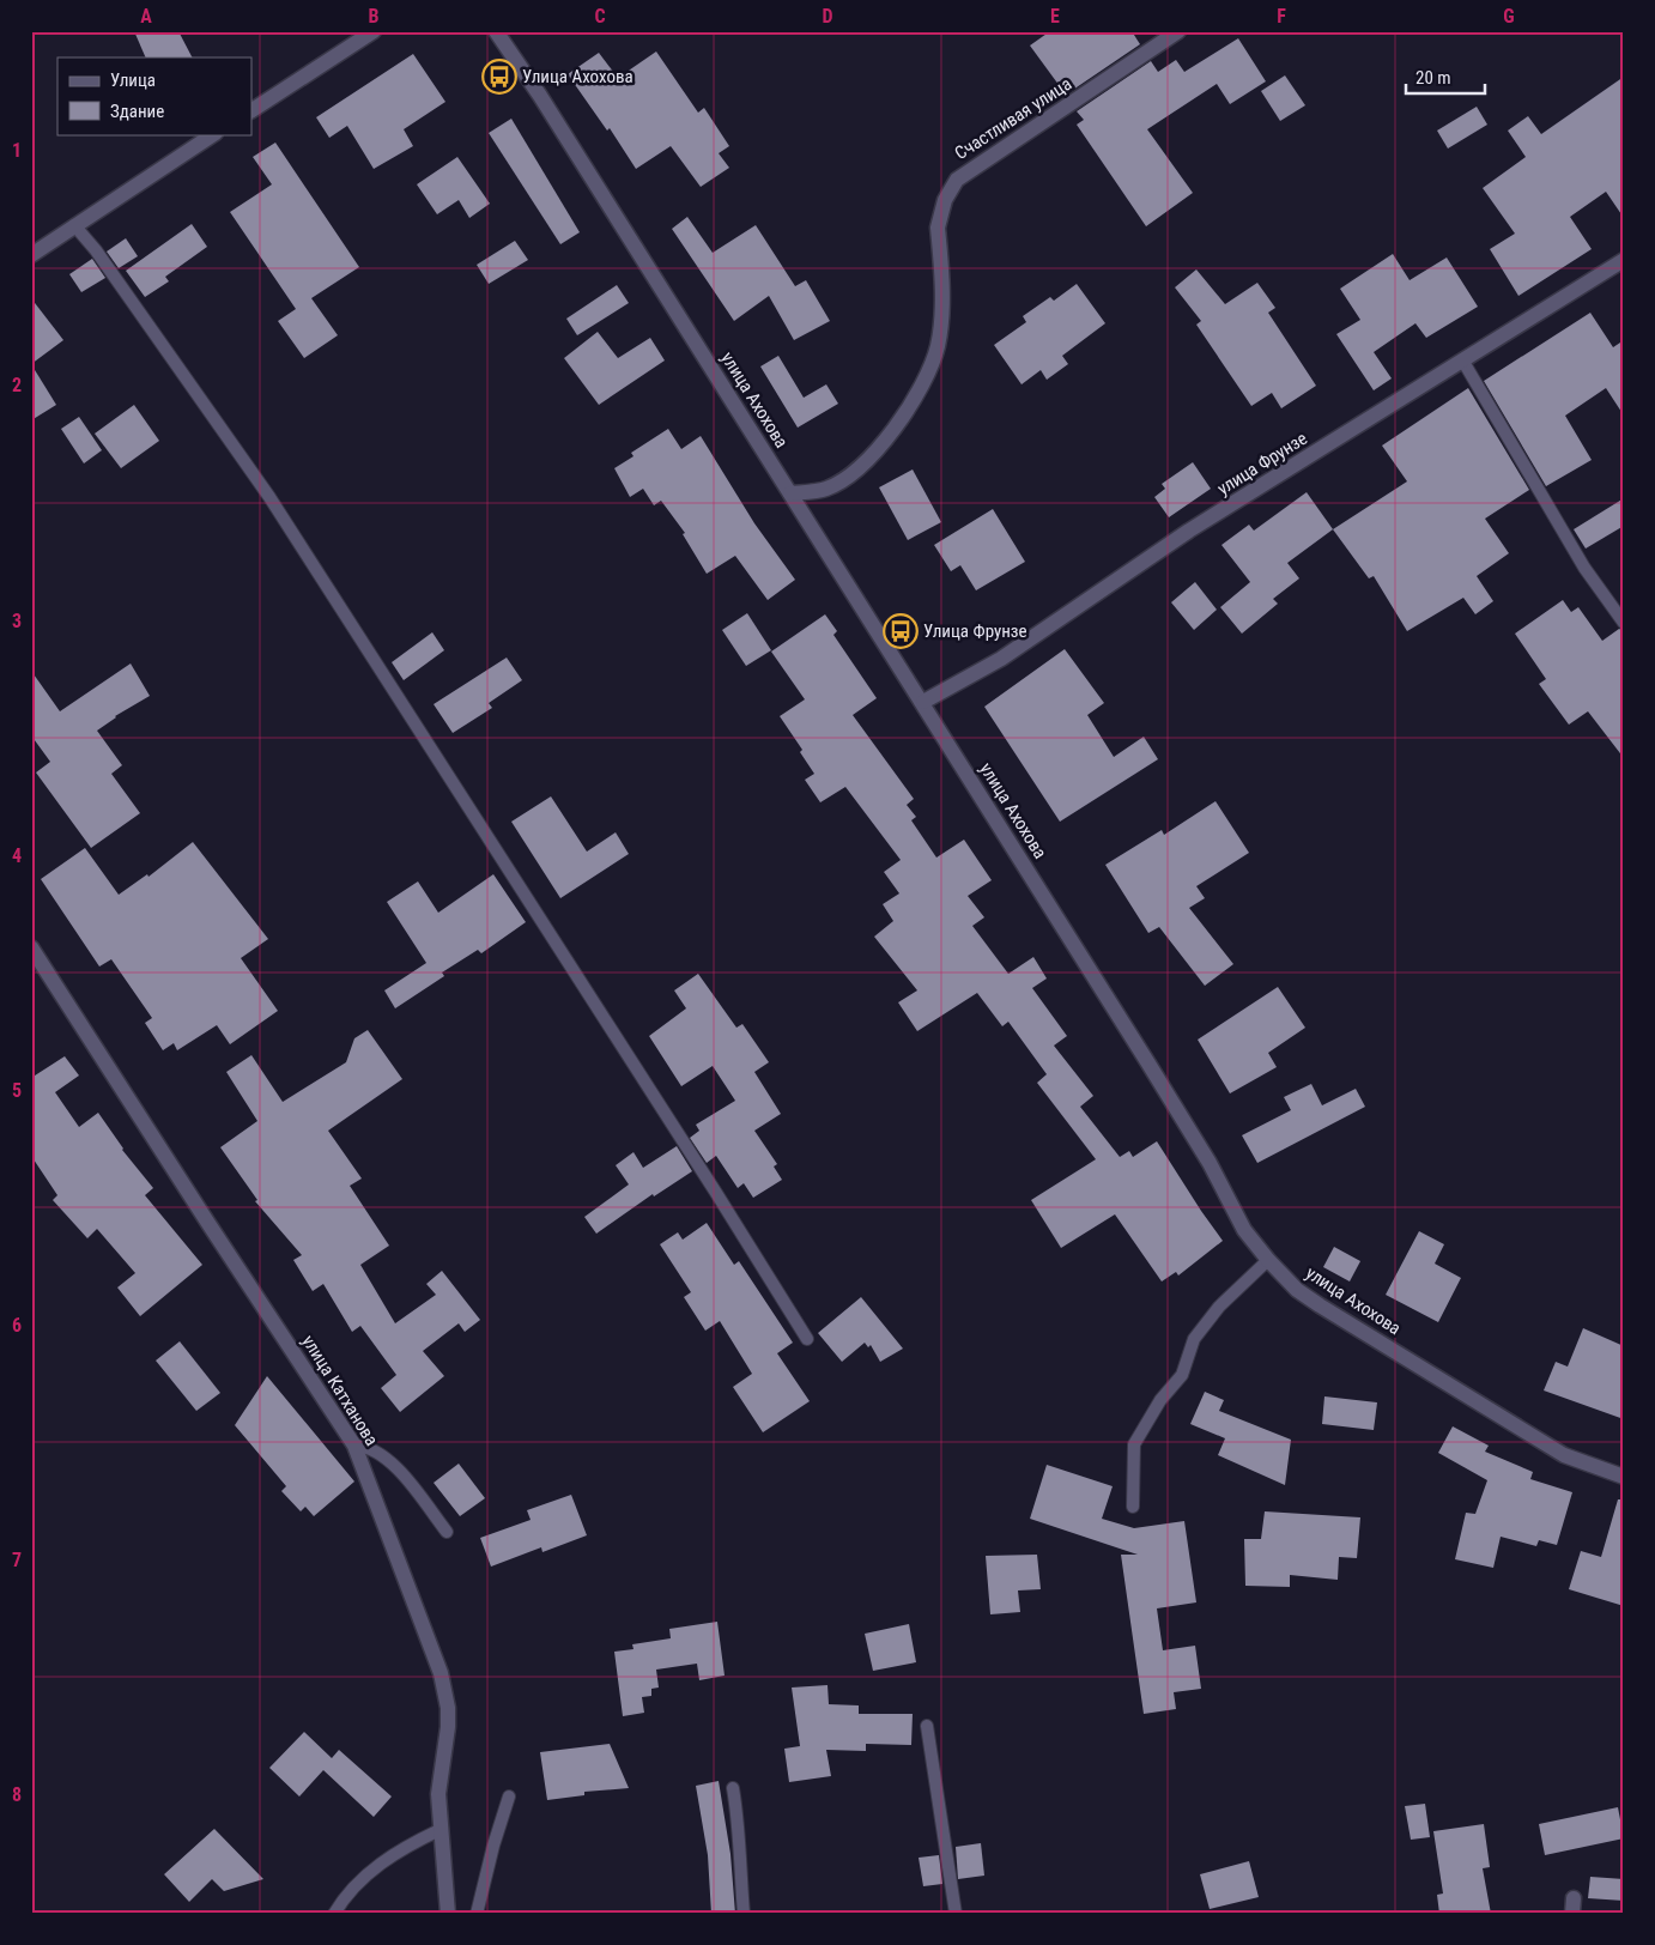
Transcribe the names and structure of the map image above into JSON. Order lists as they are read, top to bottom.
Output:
{
  "streets": {
    "street": [
      "Счастливая улица",
      "улица Ахохова",
      "улица Фрунзе",
      "улица Катханова"
    ]
  },
  "crossings": [
    ["Счастливая улица", "улица Ахохова"],
    ["улица Ахохова", "улица Фрунзе"]
  ],
  "places": {
    "bus stop": ["Улица Ахохова", "Улица Фрунзе"]
  },
  "legend": ["Улица", "Здание"],
  "scale_bar": "20 m",
  "grid": {
    "columns": [
      "A",
      "B",
      "C",
      "D",
      "E",
      "F",
      "G"
    ],
    "rows": [
      "1",
      "2",
      "3",
      "4",
      "5",
      "6",
      "7",
      "8"
    ]
  }
}
